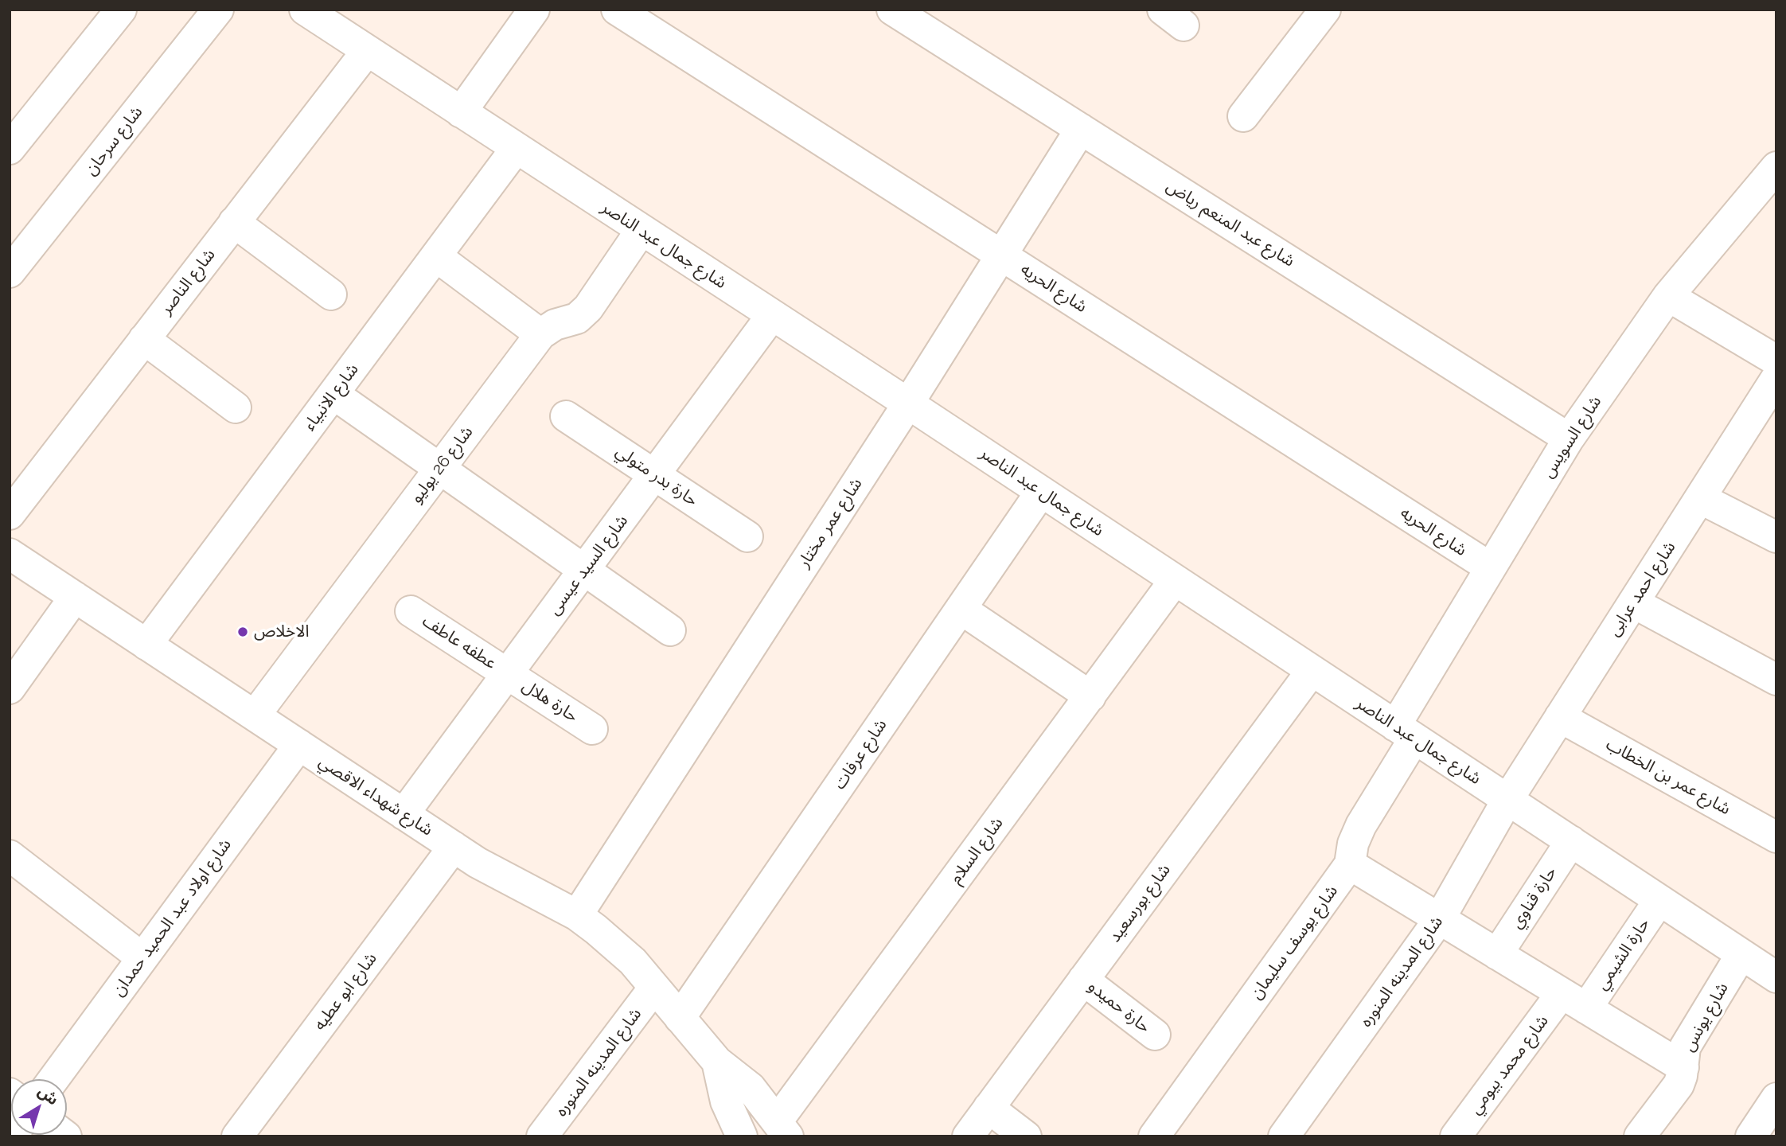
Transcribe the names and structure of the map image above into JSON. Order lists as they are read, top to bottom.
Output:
{
  "streets": {
    "street": [
      "شارع سرحان",
      "شارع عبد المنعم رياض",
      "شارع جمال عبد الناصر",
      "شارع الناصر",
      "شارع الحريه",
      "شارع الانبياء",
      "شارع السويس",
      "شارع 26 يوليو",
      "حارة بدر متولي",
      "شارع عمر مختار",
      "شارع السيد عيسى",
      "شارع احمد عرابى",
      "عطفه عاطف",
      "حارة هلال",
      "شارع عرفات",
      "شارع عمر بن الخطاب",
      "شارع شهداء الاقصي",
      "شارع السلام",
      "حارة قناوي",
      "شارع بورسعيد",
      "شارع اولاد عبد الحميد حمدان",
      "شارع يوسف سليمان",
      "حارة الشيمي",
      "شارع المدينه المنوره",
      "شارع ابو عطيه",
      "حارة حميدو",
      "شارع يونس",
      "شارع محمد بيومي"
    ]
  },
  "crossings": [
    ["شارع عبد المنعم رياض", "شارع السويس"],
    ["شارع عبد المنعم رياض", "شارع عمر مختار"],
    ["شارع جمال عبد الناصر", "شارع الناصر"],
    ["شارع جمال عبد الناصر", "شارع الانبياء"],
    ["شارع جمال عبد الناصر", "شارع السويس"],
    ["شارع جمال عبد الناصر", "شارع 26 يوليو"],
    ["شارع جمال عبد الناصر", "شارع عمر مختار"],
    ["شارع جمال عبد الناصر", "شارع السيد عيسى"],
    ["شارع جمال عبد الناصر", "شارع احمد عرابى"],
    ["شارع جمال عبد الناصر", "شارع عرفات"],
    ["شارع جمال عبد الناصر", "شارع السلام"],
    ["شارع جمال عبد الناصر", "حارة قناوي"],
    ["شارع جمال عبد الناصر", "شارع بورسعيد"],
    ["شارع جمال عبد الناصر", "شارع يوسف سليمان"],
    ["شارع جمال عبد الناصر", "حارة الشيمي"],
    ["شارع جمال عبد الناصر", "شارع المدينه المنوره"],
    ["شارع جمال عبد الناصر", "شارع يونس"],
    ["شارع الحريه", "شارع السويس"],
    ["شارع الحريه", "شارع عمر مختار"],
    ["شارع الانبياء", "شارع شهداء الاقصي"],
    ["شارع السويس", "شارع يوسف سليمان"],
    ["شارع 26 يوليو", "شارع شهداء الاقصي"],
    ["حارة بدر متولي", "شارع السيد عيسى"],
    ["شارع عمر مختار", "شارع شهداء الاقصي"],
    ["شارع السيد عيسى", "عطفه عاطف"],
    ["شارع السيد عيسى", "حارة هلال"],
    ["شارع السيد عيسى", "شارع شهداء الاقصي"],
    ["شارع احمد عرابى", "شارع عمر بن الخطاب"],
    ["شارع احمد عرابى", "شارع المدينه المنوره"],
    ["عطفه عاطف", "حارة هلال"],
    ["شارع عرفات", "شارع شهداء الاقصي"],
    ["شارع شهداء الاقصي", "شارع السلام"],
    ["شارع شهداء الاقصي", "شارع اولاد عبد الحميد حمدان"],
    ["شارع شهداء الاقصي", "شارع المدينه المنوره"],
    ["شارع شهداء الاقصي", "شارع ابو عطيه"],
    ["شارع بورسعيد", "حارة حميدو"],
    ["حارة الشيمي", "شارع محمد بيومي"]
  ],
  "places": ["الاخلاص"],
  "north": "top right"
}
